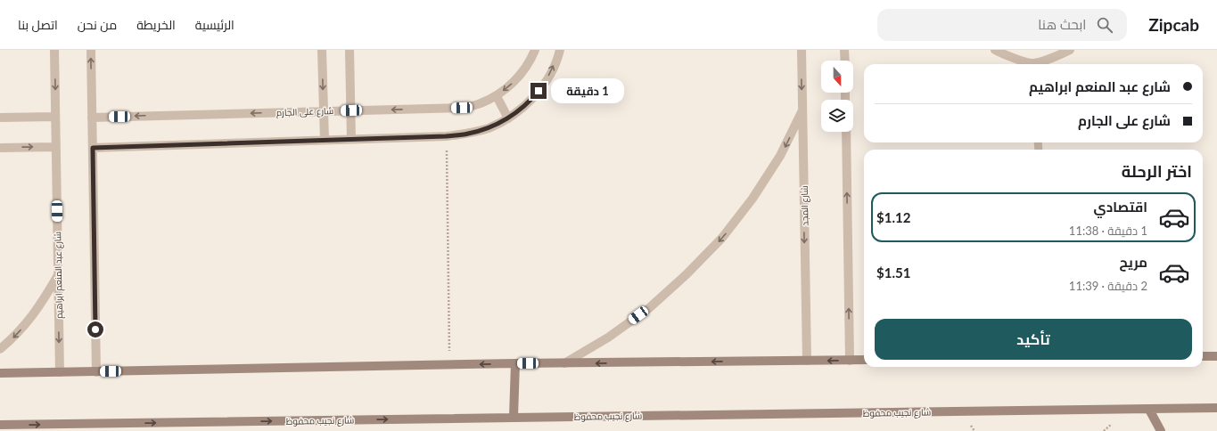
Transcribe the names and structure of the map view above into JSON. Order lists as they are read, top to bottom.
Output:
{
  "streets": {
    "street": [
      "شارع على الجارم",
      "شارع المجد",
      "شارع عبد المنعم ابراهيم",
      "شارع نجيب محفوظ"
    ]
  },
  "north": "bottom",
  "page": {
    "header": "Zipcab",
    "search": "ابحث هنا",
    "nav": [
      "الرئيسية",
      "الخريطة",
      "من نحن",
      "اتصل بنا"
    ],
    "banner": ["شارع عبد المنعم ابراهيم", "شارع على الجارم"],
    "bubble": "1 دقيقة",
    "heading": "اختر الرحلة",
    "list": [
      {
        "name": "اقتصادي",
        "note": "1 دقيقة · 11:38",
        "value": "$1.12"
      },
      {
        "name": "مريح",
        "note": "2 دقيقة · 11:39",
        "value": "$1.51"
      }
    ],
    "buttons": "تأكيد"
  }
}
